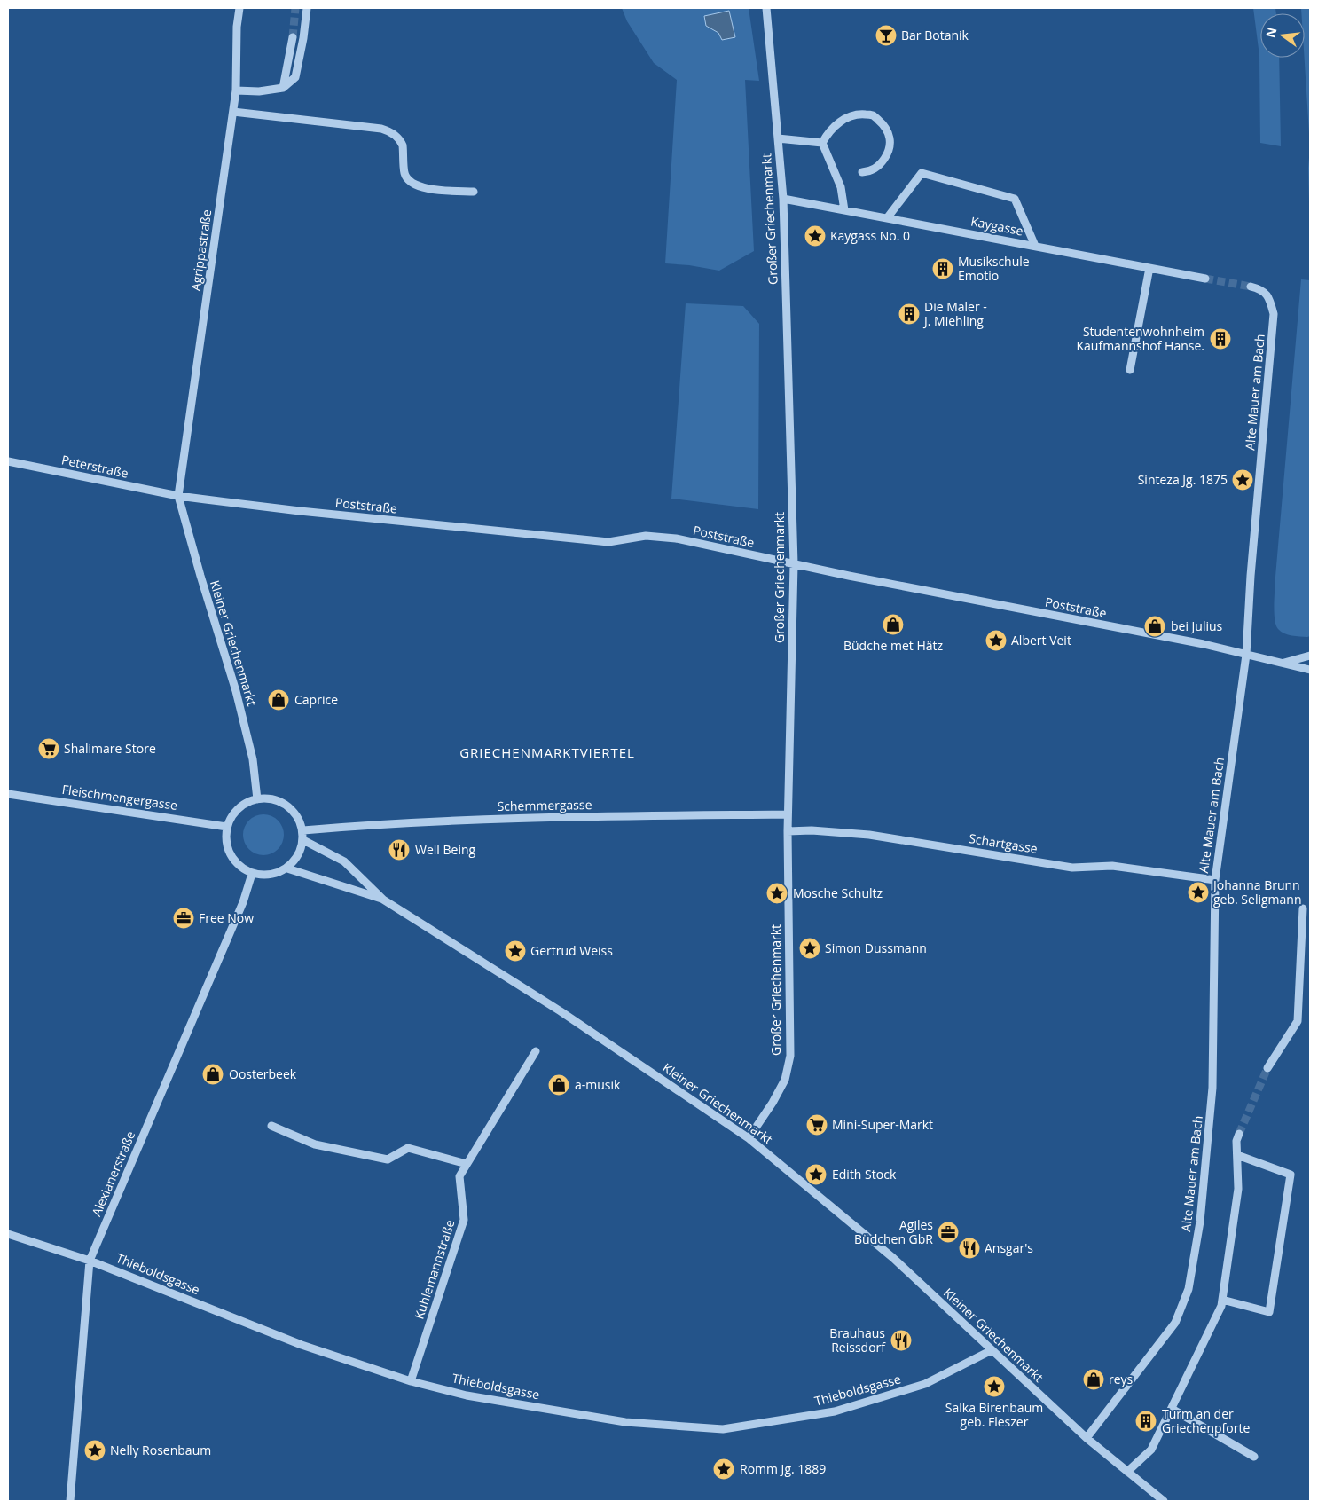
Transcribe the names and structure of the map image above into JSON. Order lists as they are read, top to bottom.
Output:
{
  "streets": {
    "street": [
      "Großer Griechenmarkt",
      "Kaygasse",
      "Agrippastraße",
      "Alte Mauer am Bach",
      "Peterstraße",
      "Poststraße",
      "Kleiner Griechenmarkt",
      "Fleischmengergasse",
      "Schemmergasse",
      "Schartgasse",
      "Alexianerstraße",
      "Kuhlemannstraße",
      "Thieboldsgasse"
    ]
  },
  "crossings": [
    ["Großer Griechenmarkt", "Kaygasse"],
    ["Großer Griechenmarkt", "Poststraße"],
    ["Großer Griechenmarkt", "Kleiner Griechenmarkt"],
    ["Großer Griechenmarkt", "Schemmergasse"],
    ["Großer Griechenmarkt", "Schartgasse"],
    ["Agrippastraße", "Peterstraße"],
    ["Agrippastraße", "Poststraße"],
    ["Agrippastraße", "Kleiner Griechenmarkt"],
    ["Alte Mauer am Bach", "Poststraße"],
    ["Alte Mauer am Bach", "Kleiner Griechenmarkt"],
    ["Alte Mauer am Bach", "Schartgasse"],
    ["Peterstraße", "Poststraße"],
    ["Peterstraße", "Kleiner Griechenmarkt"],
    ["Poststraße", "Kleiner Griechenmarkt"],
    ["Kleiner Griechenmarkt", "Fleischmengergasse"],
    ["Kleiner Griechenmarkt", "Schemmergasse"],
    ["Kleiner Griechenmarkt", "Alexianerstraße"],
    ["Kleiner Griechenmarkt", "Thieboldsgasse"],
    ["Fleischmengergasse", "Schemmergasse"],
    ["Fleischmengergasse", "Alexianerstraße"],
    ["Schemmergasse", "Alexianerstraße"],
    ["Alexianerstraße", "Thieboldsgasse"],
    ["Kuhlemannstraße", "Thieboldsgasse"]
  ],
  "districts": ["GRIECHENMARKTVIERTEL"],
  "places": {
    "bar": ["Bar Botanik"],
    "place": [
      "Kaygass No. 0",
      "Sinteza Jg. 1875",
      "Albert Veit",
      "Johanna Brunn geb. Seligmann",
      "Mosche Schultz",
      "Simon Dussmann",
      "Gertrud Weiss",
      "Edith Stock",
      "Salka Birenbaum geb. Fleszer",
      "Nelly Rosenbaum",
      "Romm Jg. 1889"
    ],
    "building": [
      "Musikschule Emotio",
      "Die Maler - J. Miehling",
      "Studentenwohnheim Kaufmannshof Hanse.",
      "Turm an der Griechenpforte"
    ],
    "shop": [
      "Büdche met Hätz",
      "bei Julius",
      "Caprice",
      "Oosterbeek",
      "a-musik",
      "reys"
    ],
    "supermarket": ["Shalimare Store", "Mini-Super-Markt"],
    "restaurant": ["Well Being", "Ansgar's", "Brauhaus Reissdorf"],
    "office": ["Free Now", "Agiles Büdchen GbR"]
  },
  "north": "left"
}
